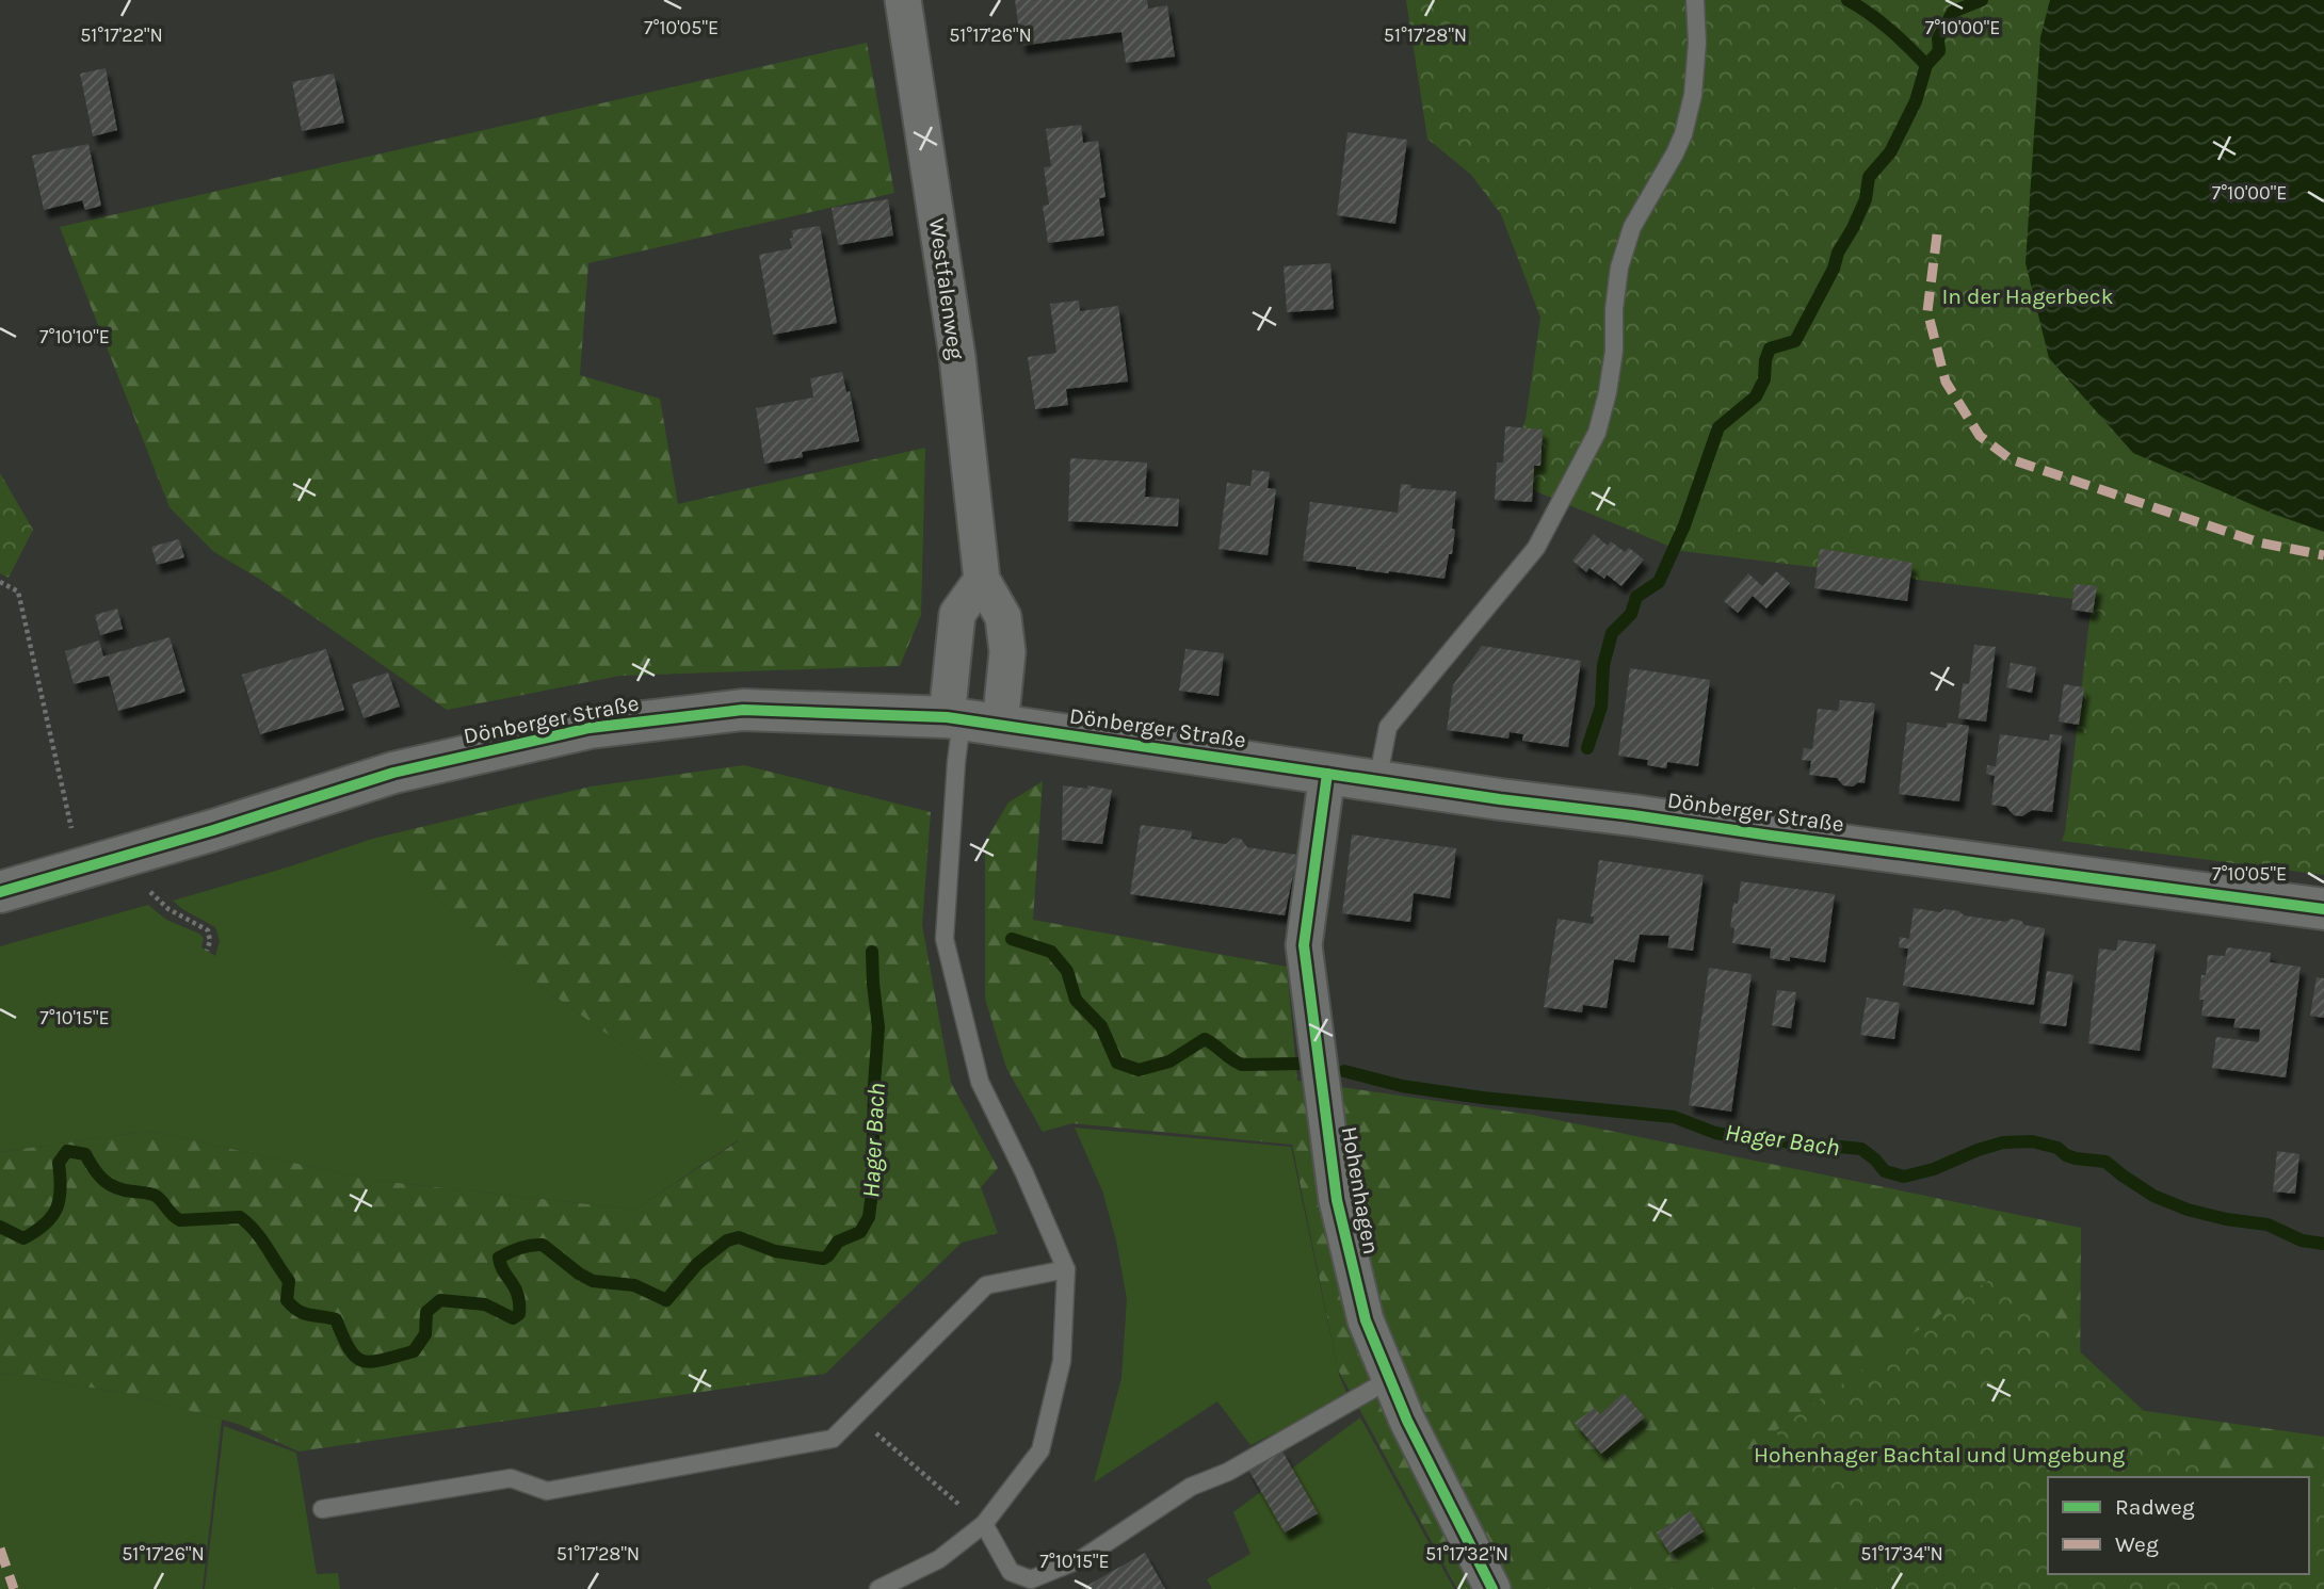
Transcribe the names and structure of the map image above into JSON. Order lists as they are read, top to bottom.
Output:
{
  "streets": {
    "street": ["Westfalenweg", "Dönberger Straße", "Hohenhagen"]
  },
  "crossings": [
    ["Westfalenweg", "Dönberger Straße"],
    ["Dönberger Straße", "Hohenhagen"]
  ],
  "water": ["Hager Bach"],
  "parks": ["In der Hagerbeck", "Hohenhager Bachtal und Umgebung"],
  "legend": ["Radweg", "Weg"],
  "coordinates": [
    "7°10'05\"E",
    "7°10'00\"E",
    "51°17'22\"N",
    "51°17'26\"N",
    "51°17'28\"N",
    "7°10'10\"E",
    "7°10'15\"E",
    "51°17'32\"N",
    "51°17'34\"N"
  ]
}
